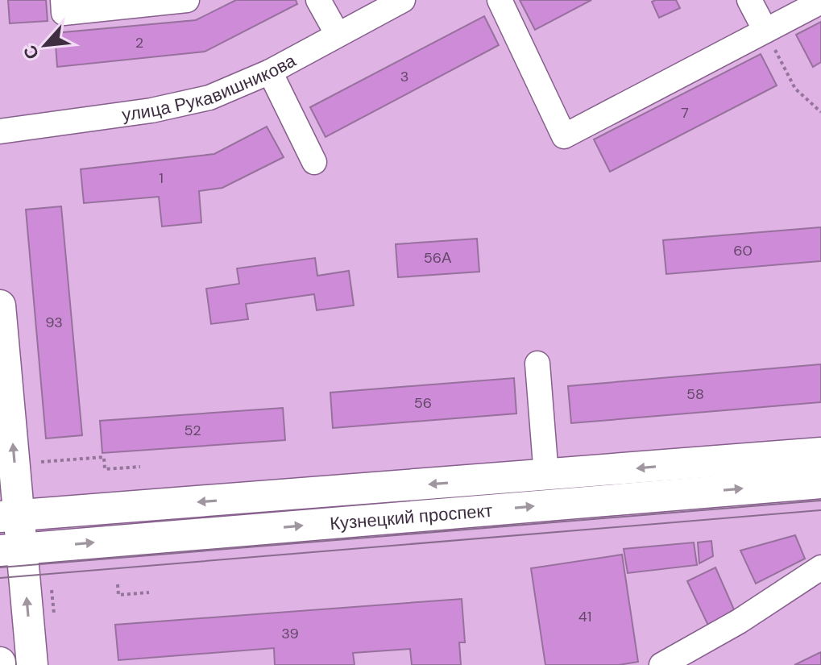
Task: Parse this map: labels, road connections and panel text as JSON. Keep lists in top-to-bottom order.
{
  "streets": {
    "main road": ["Кузнецкий проспект"],
    "street": ["улица Рукавишникова"]
  },
  "house_numbers": [
    "2",
    "3",
    "7",
    "1",
    "60",
    "56А",
    "93",
    "58",
    "56",
    "52",
    "41",
    "39"
  ],
  "north": "bottom left"
}
